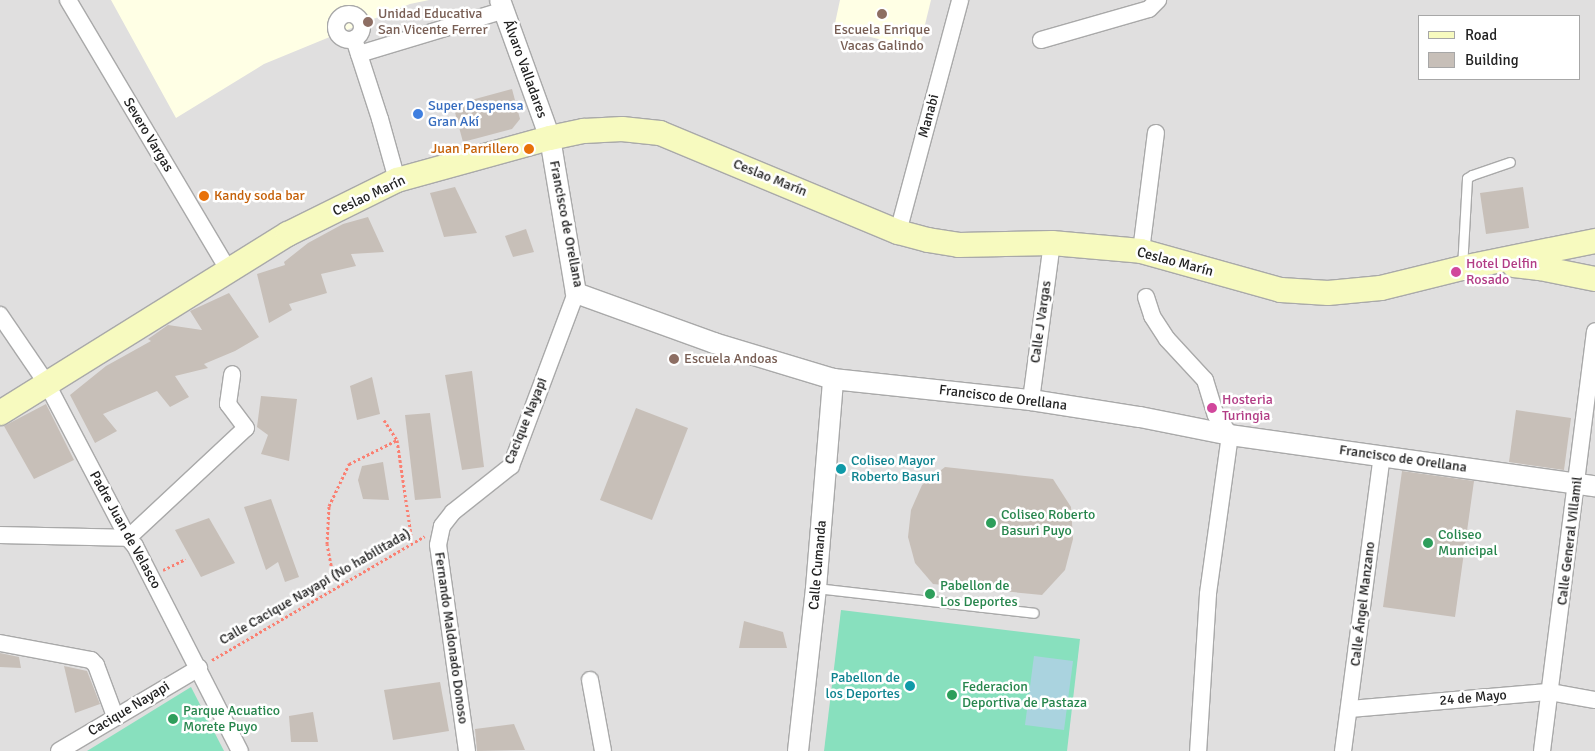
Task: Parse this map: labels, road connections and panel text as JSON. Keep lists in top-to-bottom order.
{
  "streets": {
    "main road": ["Ceslao Marín"],
    "street": [
      "Álvaro Valladares",
      "Manabi",
      "Severo Vargas",
      "Francisco de Orellana",
      "Calle J Vargas",
      "Cacique Nayapi",
      "Padre Juan de Velasco",
      "Calle General Villamil",
      "Calle Cumanda",
      "Calle Ángel Manzano",
      "Fernando Maldonado Donoso",
      "24 de Mayo"
    ],
    "path": ["Calle Cacique Nayapi (No habilitada)"]
  },
  "crossings": [
    ["Álvaro Valladares", "Ceslao Marín"],
    ["Álvaro Valladares", "Francisco de Orellana"],
    ["Manabi", "Ceslao Marín"],
    ["Severo Vargas", "Ceslao Marín"],
    ["Ceslao Marín", "Francisco de Orellana"],
    ["Ceslao Marín", "Calle J Vargas"],
    ["Ceslao Marín", "Padre Juan de Velasco"],
    ["Francisco de Orellana", "Calle J Vargas"],
    ["Francisco de Orellana", "Cacique Nayapi"],
    ["Francisco de Orellana", "Calle General Villamil"],
    ["Francisco de Orellana", "Calle Cumanda"],
    ["Francisco de Orellana", "Calle Ángel Manzano"],
    ["Cacique Nayapi", "Padre Juan de Velasco"],
    ["Cacique Nayapi", "Calle Cacique Nayapi (No habilitada)"],
    ["Cacique Nayapi", "Fernando Maldonado Donoso"],
    ["Padre Juan de Velasco", "Calle Cacique Nayapi (No habilitada)"],
    ["Calle General Villamil", "24 de Mayo"],
    ["Calle Cacique Nayapi (No habilitada)", "Fernando Maldonado Donoso"],
    ["Calle Ángel Manzano", "24 de Mayo"]
  ],
  "places": [
    "Escuela Enrique Vacas Galindo",
    "Unidad Educativa San Vicente Ferrer",
    "Super Despensa Gran Akí",
    "Juan Parrillero",
    "Kandy soda bar",
    "Hotel Delfin Rosado",
    "Escuela Andoas",
    "Hosteria Turingia",
    "Coliseo Mayor Roberto Basuri",
    "Coliseo Roberto Basuri Puyo",
    "Coliseo Municipal",
    "Pabellon de Los Deportes",
    "Pabellon de los Deportes",
    "Federacion Deportiva de Pastaza",
    "Parque Acuatico Morete Puyo"
  ],
  "legend": ["Road", "Building"]
}
